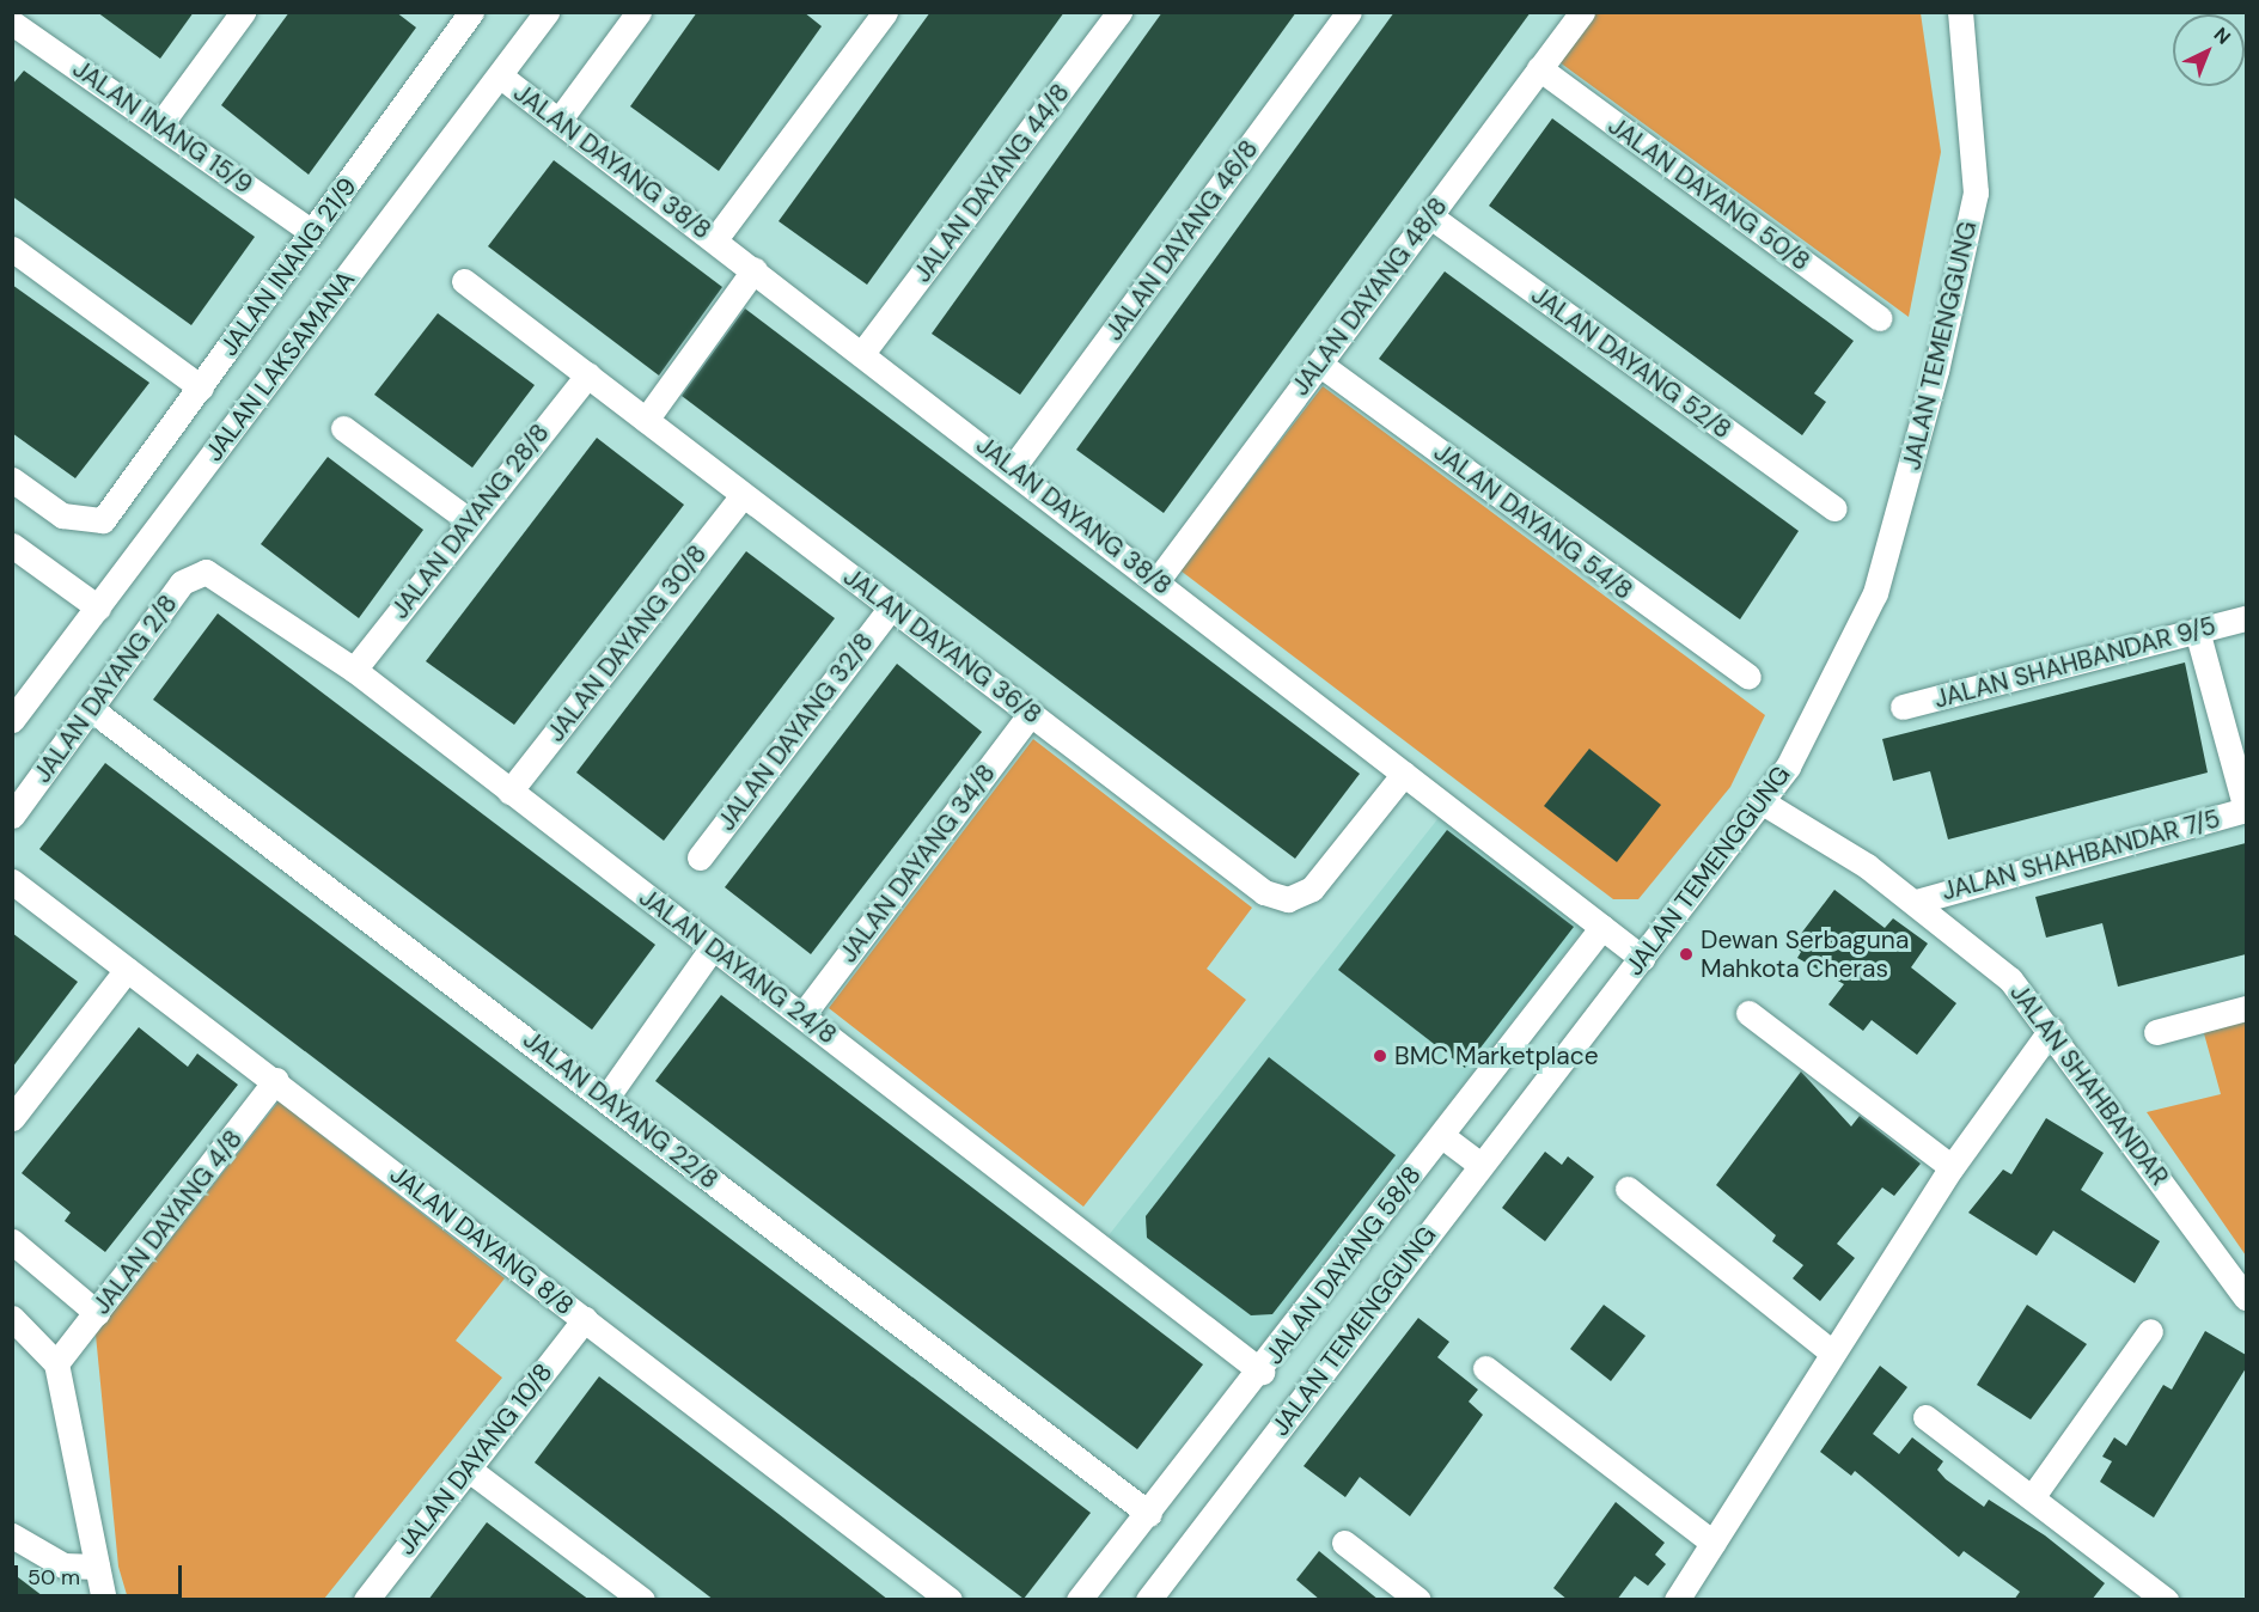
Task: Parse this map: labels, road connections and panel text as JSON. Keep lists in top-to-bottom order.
{
  "streets": {
    "street": [
      "JALAN INANG 15/9",
      "JALAN DAYANG 38/8",
      "JALAN DAYANG 44/8",
      "JALAN DAYANG 50/8",
      "JALAN DAYANG 46/8",
      "JALAN INANG 21/9",
      "JALAN DAYANG 48/8",
      "JALAN TEMENGGUNG",
      "JALAN DAYANG 52/8",
      "JALAN LAKSAMANA",
      "JALAN DAYANG 28/8",
      "JALAN DAYANG 54/8",
      "JALAN DAYANG 30/8",
      "JALAN DAYANG 36/8",
      "JALAN SHAHBANDAR 9/5",
      "JALAN DAYANG 2/8",
      "JALAN DAYANG 32/8",
      "JALAN SHAHBANDAR 7/5",
      "JALAN DAYANG 34/8",
      "JALAN DAYANG 24/8",
      "JALAN SHAHBANDAR",
      "JALAN DAYANG 22/8",
      "JALAN DAYANG 4/8",
      "JALAN DAYANG 8/8",
      "JALAN DAYANG 58/8",
      "JALAN DAYANG 10/8"
    ]
  },
  "crossings": [
    ["JALAN INANG 15/9", "JALAN INANG 21/9"],
    ["JALAN DAYANG 38/8", "JALAN DAYANG 44/8"],
    ["JALAN DAYANG 38/8", "JALAN DAYANG 46/8"],
    ["JALAN DAYANG 38/8", "JALAN DAYANG 48/8"],
    ["JALAN DAYANG 38/8", "JALAN TEMENGGUNG"],
    ["JALAN DAYANG 38/8", "JALAN LAKSAMANA"],
    ["JALAN DAYANG 38/8", "JALAN DAYANG 36/8"],
    ["JALAN DAYANG 38/8", "JALAN DAYANG 58/8"],
    ["JALAN DAYANG 50/8", "JALAN DAYANG 48/8"],
    ["JALAN DAYANG 48/8", "JALAN DAYANG 52/8"],
    ["JALAN DAYANG 48/8", "JALAN DAYANG 54/8"],
    ["JALAN TEMENGGUNG", "JALAN SHAHBANDAR"],
    ["JALAN DAYANG 28/8", "JALAN DAYANG 36/8"],
    ["JALAN DAYANG 28/8", "JALAN DAYANG 24/8"],
    ["JALAN DAYANG 30/8", "JALAN DAYANG 36/8"],
    ["JALAN DAYANG 30/8", "JALAN DAYANG 24/8"],
    ["JALAN DAYANG 36/8", "JALAN DAYANG 32/8"],
    ["JALAN DAYANG 36/8", "JALAN DAYANG 34/8"],
    ["JALAN DAYANG 2/8", "JALAN DAYANG 24/8"],
    ["JALAN DAYANG 2/8", "JALAN DAYANG 22/8"],
    ["JALAN SHAHBANDAR 7/5", "JALAN SHAHBANDAR"],
    ["JALAN DAYANG 34/8", "JALAN DAYANG 24/8"],
    ["JALAN DAYANG 24/8", "JALAN DAYANG 58/8"],
    ["JALAN DAYANG 22/8", "JALAN DAYANG 58/8"],
    ["JALAN DAYANG 4/8", "JALAN DAYANG 8/8"],
    ["JALAN DAYANG 8/8", "JALAN DAYANG 10/8"]
  ],
  "places": ["Dewan Serbaguna Mahkota Cheras", "BMC Marketplace"],
  "scale_bar": "50 m",
  "north": "top right"
}
